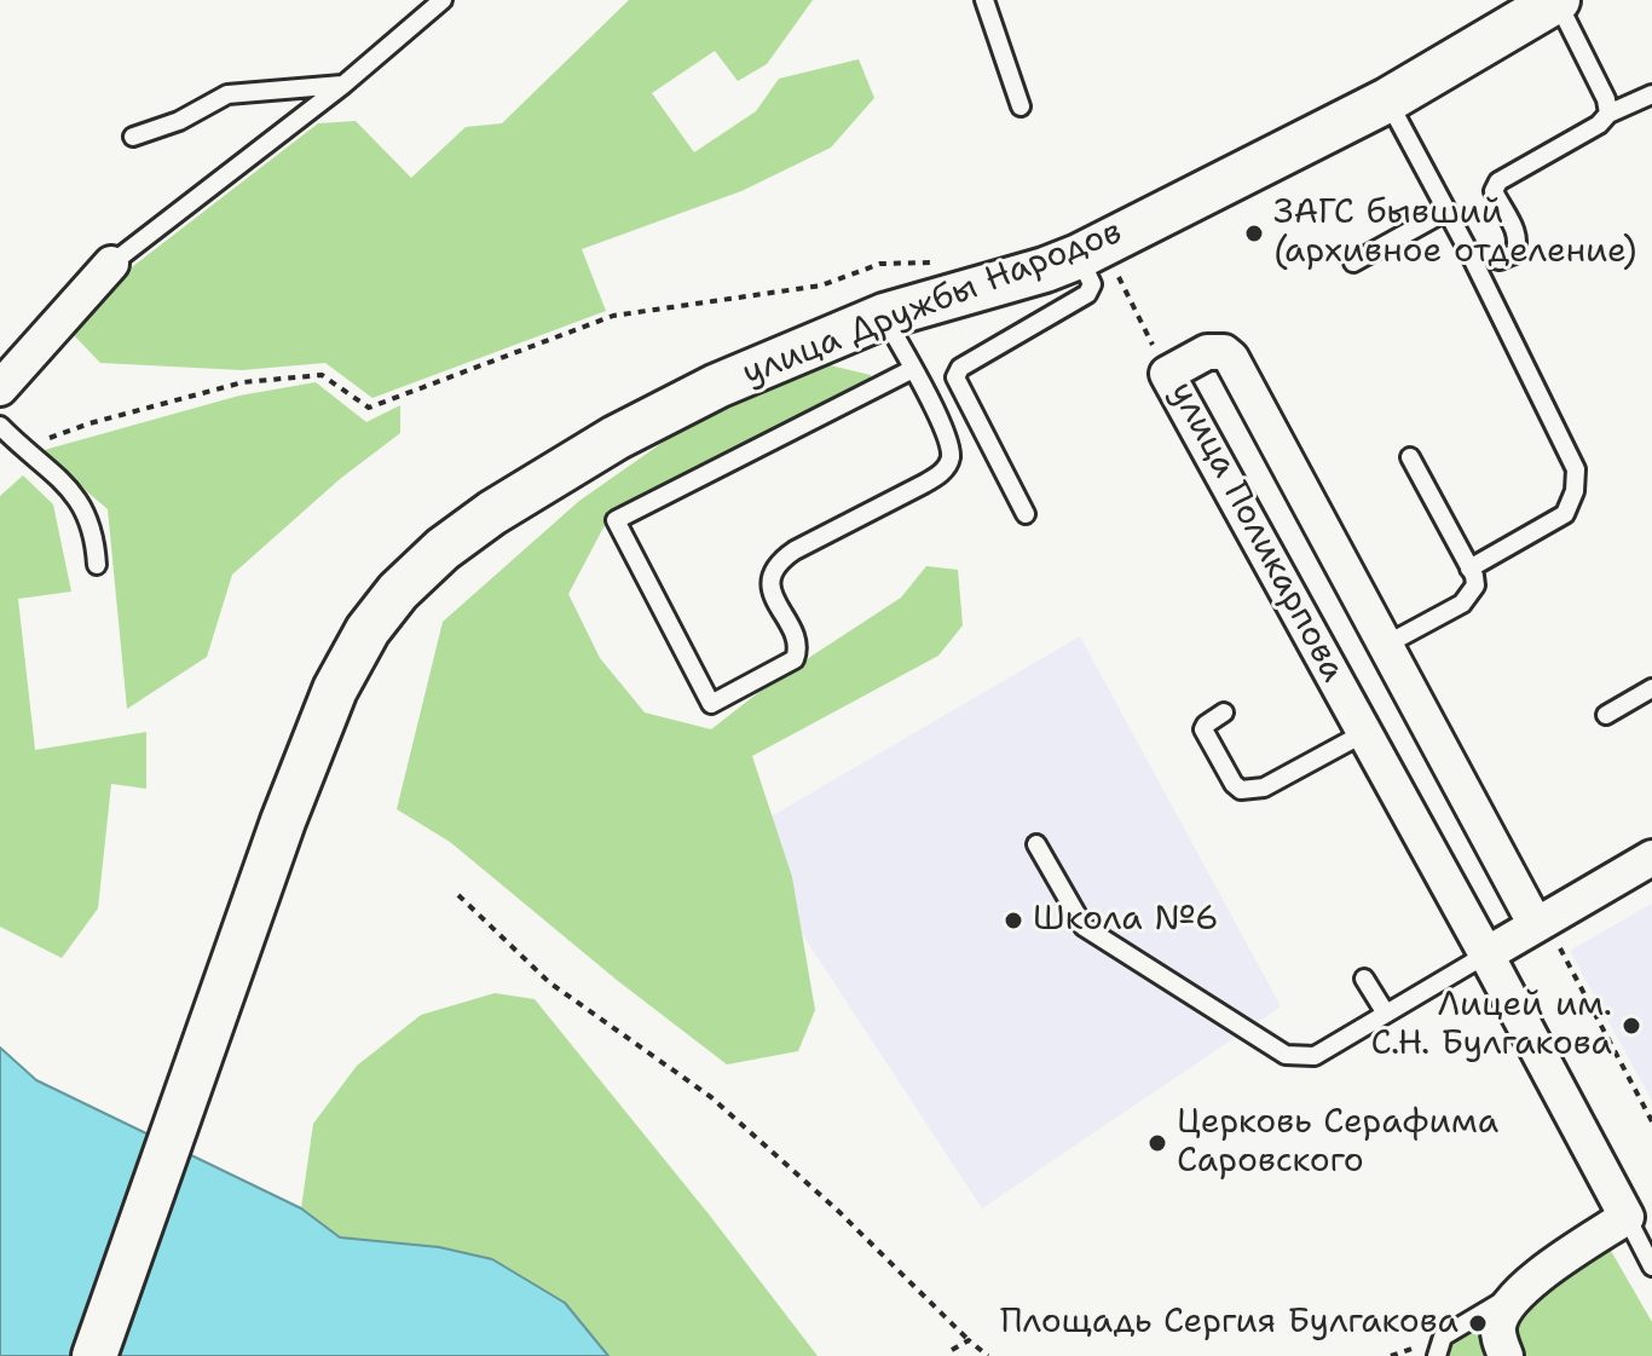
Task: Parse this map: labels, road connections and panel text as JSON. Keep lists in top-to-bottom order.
{
  "streets": {
    "street": ["улица Дружбы Народов", "улица Поликарпова"]
  },
  "places": [
    "ЗАГС бывший (архивное отделение)",
    "Школа №6",
    "Лицей им. С.Н. Булгакова",
    "Церковь Серафима Саровского",
    "Площадь Сергия Булгакова"
  ]
}
